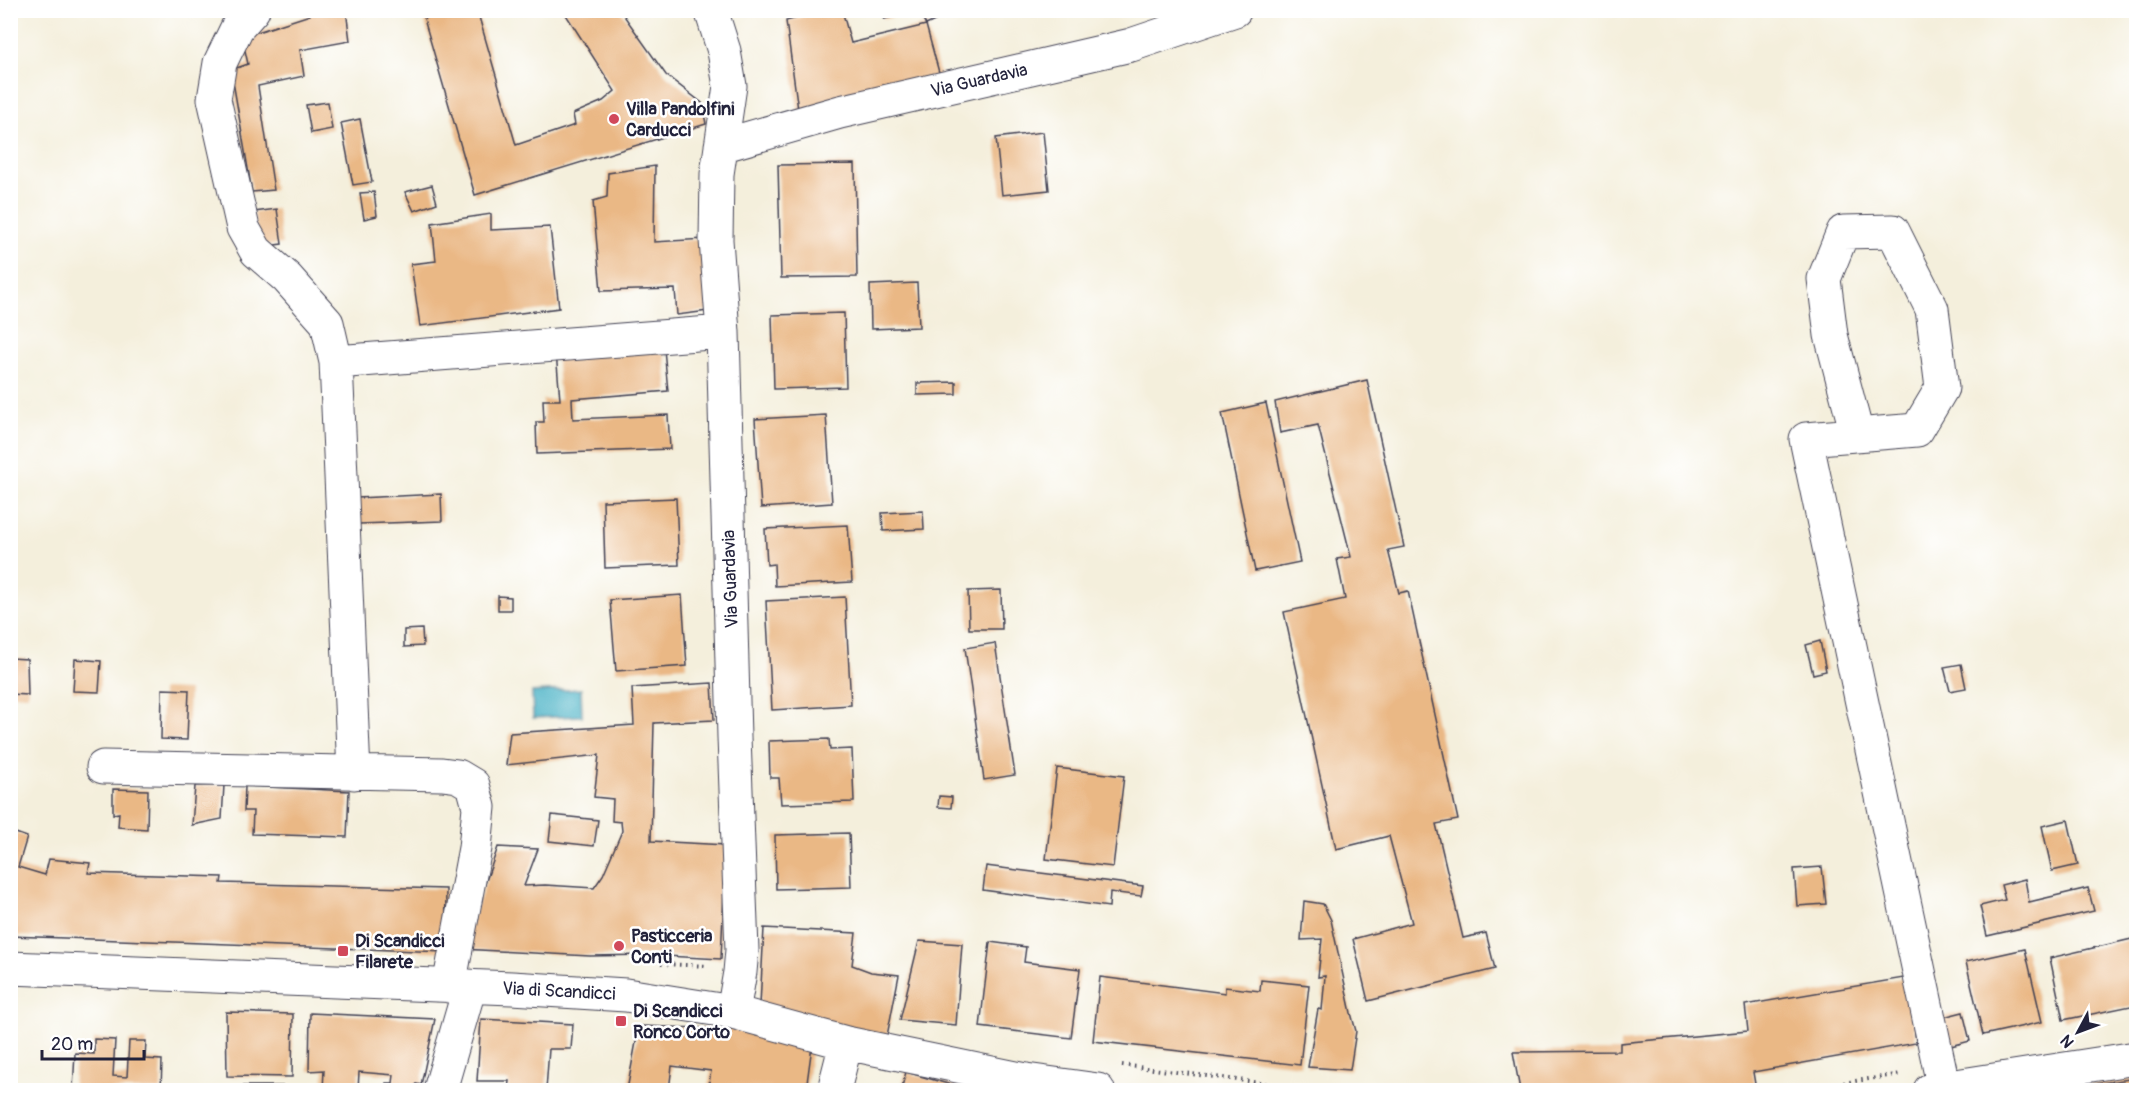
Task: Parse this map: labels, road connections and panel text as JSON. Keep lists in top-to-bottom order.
{
  "streets": {
    "street": ["Via Guardavia", "Via di Scandicci"]
  },
  "crossings": [
    ["Via Guardavia", "Via di Scandicci"]
  ],
  "places": {
    "other": ["Villa Pandolfini Carducci", "Pasticceria Conti"],
    "transit": ["Di Scandicci Filarete", "Di Scandicci Ronco Corto"]
  },
  "scale_bar": "20 m",
  "north": "bottom left"
}
